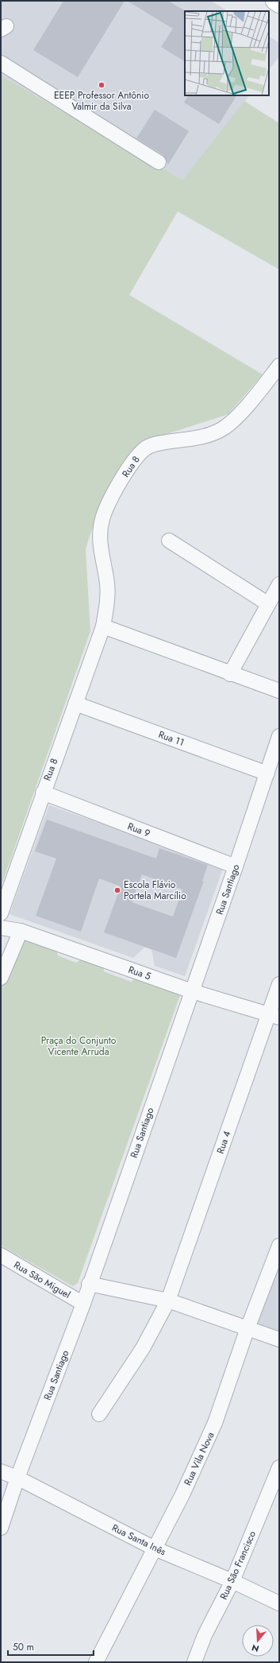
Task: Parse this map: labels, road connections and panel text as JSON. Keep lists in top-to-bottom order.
{
  "streets": {
    "street": [
      "Rua 8",
      "Rua 11",
      "Rua 9",
      "Rua Santiago",
      "Rua 5",
      "Rua 4",
      "Rua São Miguel",
      "Rua Vila Nova",
      "Rua Santa Inês",
      "Rua São Francisco"
    ]
  },
  "crossings": [
    ["Rua 8", "Rua 11"],
    ["Rua 8", "Rua 9"],
    ["Rua 11", "Rua Santiago"],
    ["Rua 9", "Rua Santiago"],
    ["Rua Santiago", "Rua 5"],
    ["Rua Santiago", "Rua São Miguel"],
    ["Rua Santiago", "Rua Santa Inês"],
    ["Rua 5", "Rua 4"],
    ["Rua Vila Nova", "Rua Santa Inês"],
    ["Rua Santa Inês", "Rua São Francisco"]
  ],
  "parks": ["Praça do Conjunto Vicente Arruda"],
  "places": ["EEEP Professor Antônio Valmir da Silva", "Escola Flávio Portela Marcílio"],
  "scale_bar": "50 m",
  "north": "bottom"
}
